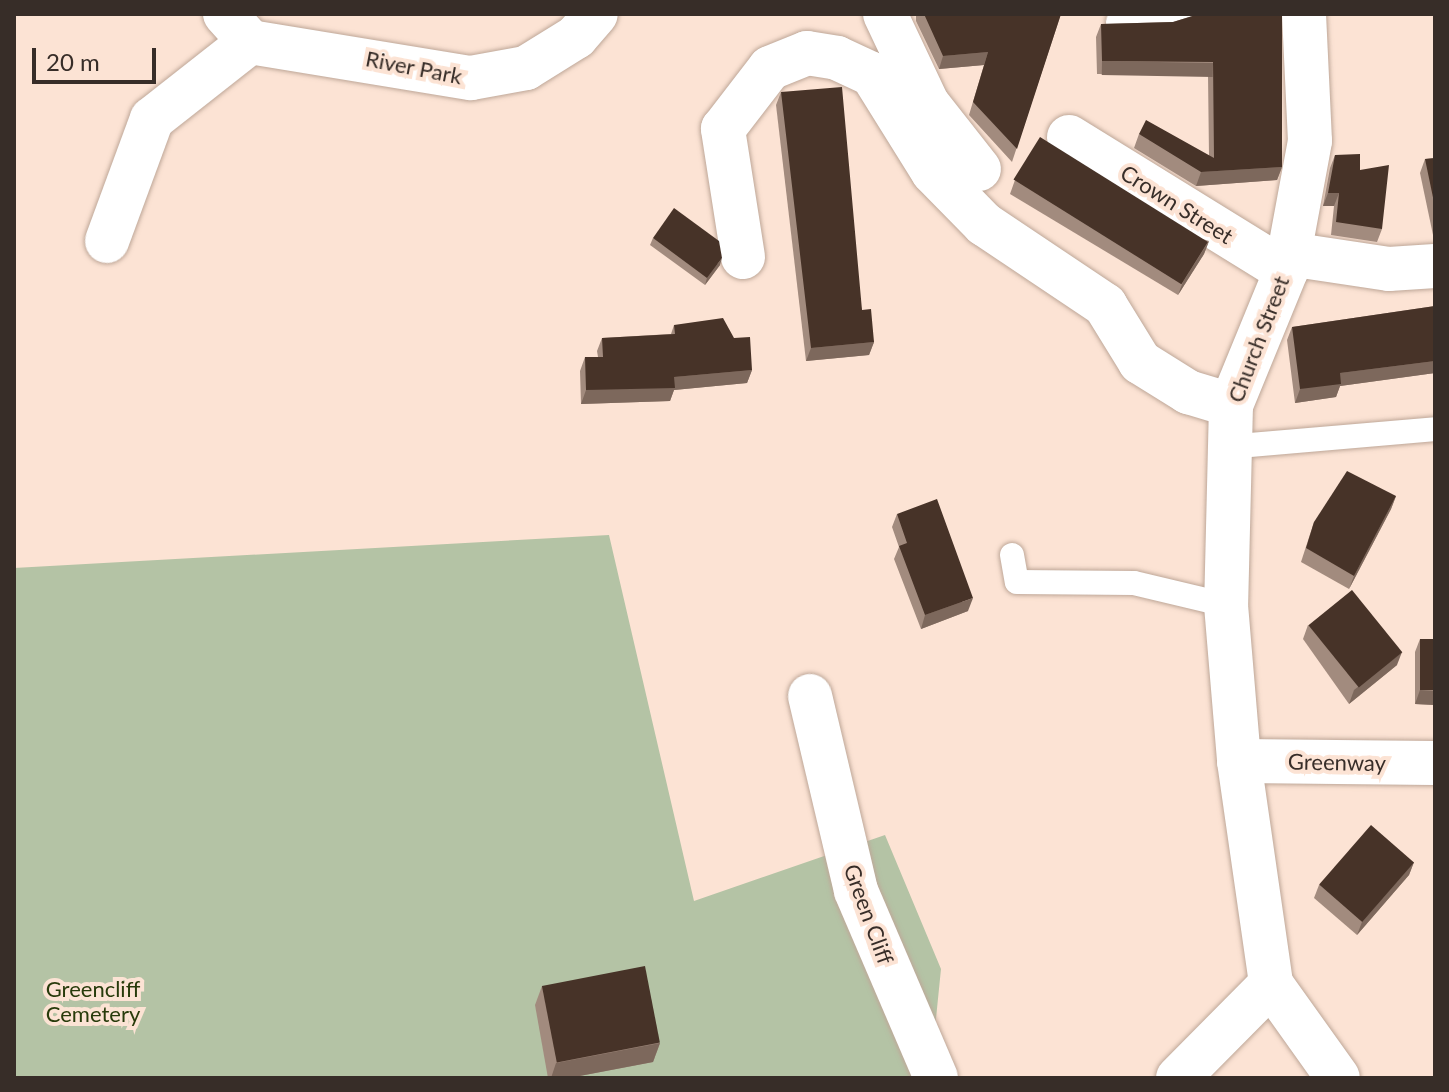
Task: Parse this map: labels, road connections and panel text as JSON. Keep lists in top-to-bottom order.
{
  "streets": {
    "street": [
      "River Park",
      "Crown Street",
      "Church Street",
      "Greenway",
      "Green Cliff"
    ]
  },
  "crossings": [
    ["Crown Street", "Church Street"],
    ["Church Street", "Greenway"]
  ],
  "parks": ["Greencliff Cemetery"],
  "scale_bar": "20 m"
}
